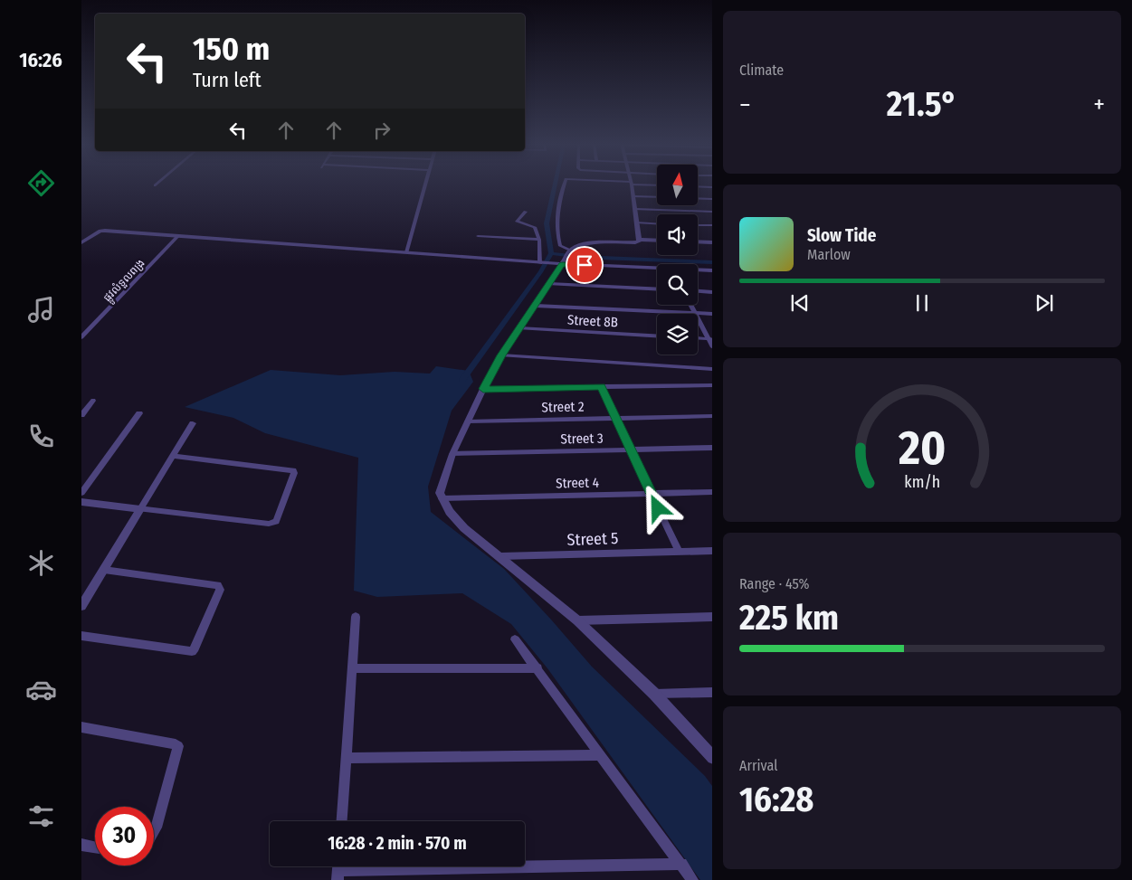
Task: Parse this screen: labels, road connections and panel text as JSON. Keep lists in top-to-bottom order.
{
  "streets": {
    "street": [
      "ផ្លូវលំទួលពង្រ",
      "Street 8B",
      "Street 2",
      "Street 3",
      "Street 4",
      "Street 5"
    ]
  },
  "north": "top",
  "page": {
    "tabs": "16:26",
    "tile": [
      "Climate",
      ["Range · 45%", "225 km"],
      ["Arrival", "16:28"]
    ],
    "turn": ["150 m", "Turn left"],
    "heat": ["−", "21.5°", "+"],
    "song": ["Slow Tide", "Marlow"],
    "limit": "30",
    "trip": "16:28 · 2 min · 570 m",
    "gauge": ["20", "km/h"]
  }
}
